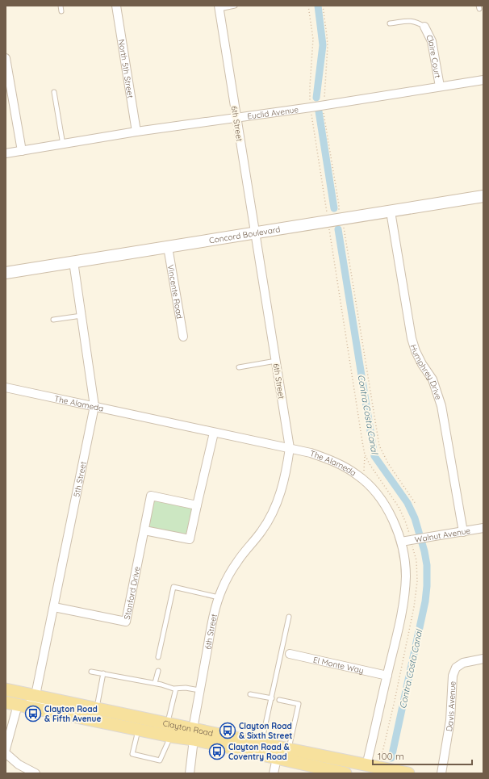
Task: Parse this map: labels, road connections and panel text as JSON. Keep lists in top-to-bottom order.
{
  "streets": {
    "main road": ["Clayton Road"],
    "street": [
      "Claire Court",
      "North 5th Street",
      "Euclid Avenue",
      "6th Street",
      "Concord Boulevard",
      "Vincente Road",
      "Humphrey Drive",
      "The Alameda",
      "5th Street",
      "Walnut Avenue",
      "Stanford Drive",
      "El Monte Way",
      "Davis Avenue"
    ]
  },
  "crossings": [
    ["Claire Court", "Euclid Avenue"],
    ["North 5th Street", "Euclid Avenue"],
    ["Euclid Avenue", "6th Street"],
    ["6th Street", "Concord Boulevard"],
    ["6th Street", "The Alameda"],
    ["6th Street", "Clayton Road"],
    ["Concord Boulevard", "Vincente Road"],
    ["Concord Boulevard", "Humphrey Drive"],
    ["Concord Boulevard", "5th Street"],
    ["Humphrey Drive", "Walnut Avenue"],
    ["The Alameda", "5th Street"],
    ["The Alameda", "Walnut Avenue"],
    ["The Alameda", "El Monte Way"],
    ["The Alameda", "Clayton Road"],
    ["5th Street", "Stanford Drive"],
    ["5th Street", "Clayton Road"]
  ],
  "water": ["Contra Costa Canal"],
  "places": {
    "bus stop": ["Clayton Road & Fifth Avenue", "Clayton Road & Sixth Street", "Clayton Road & Coventry Road"]
  },
  "scale_bar": "100 m"
}
